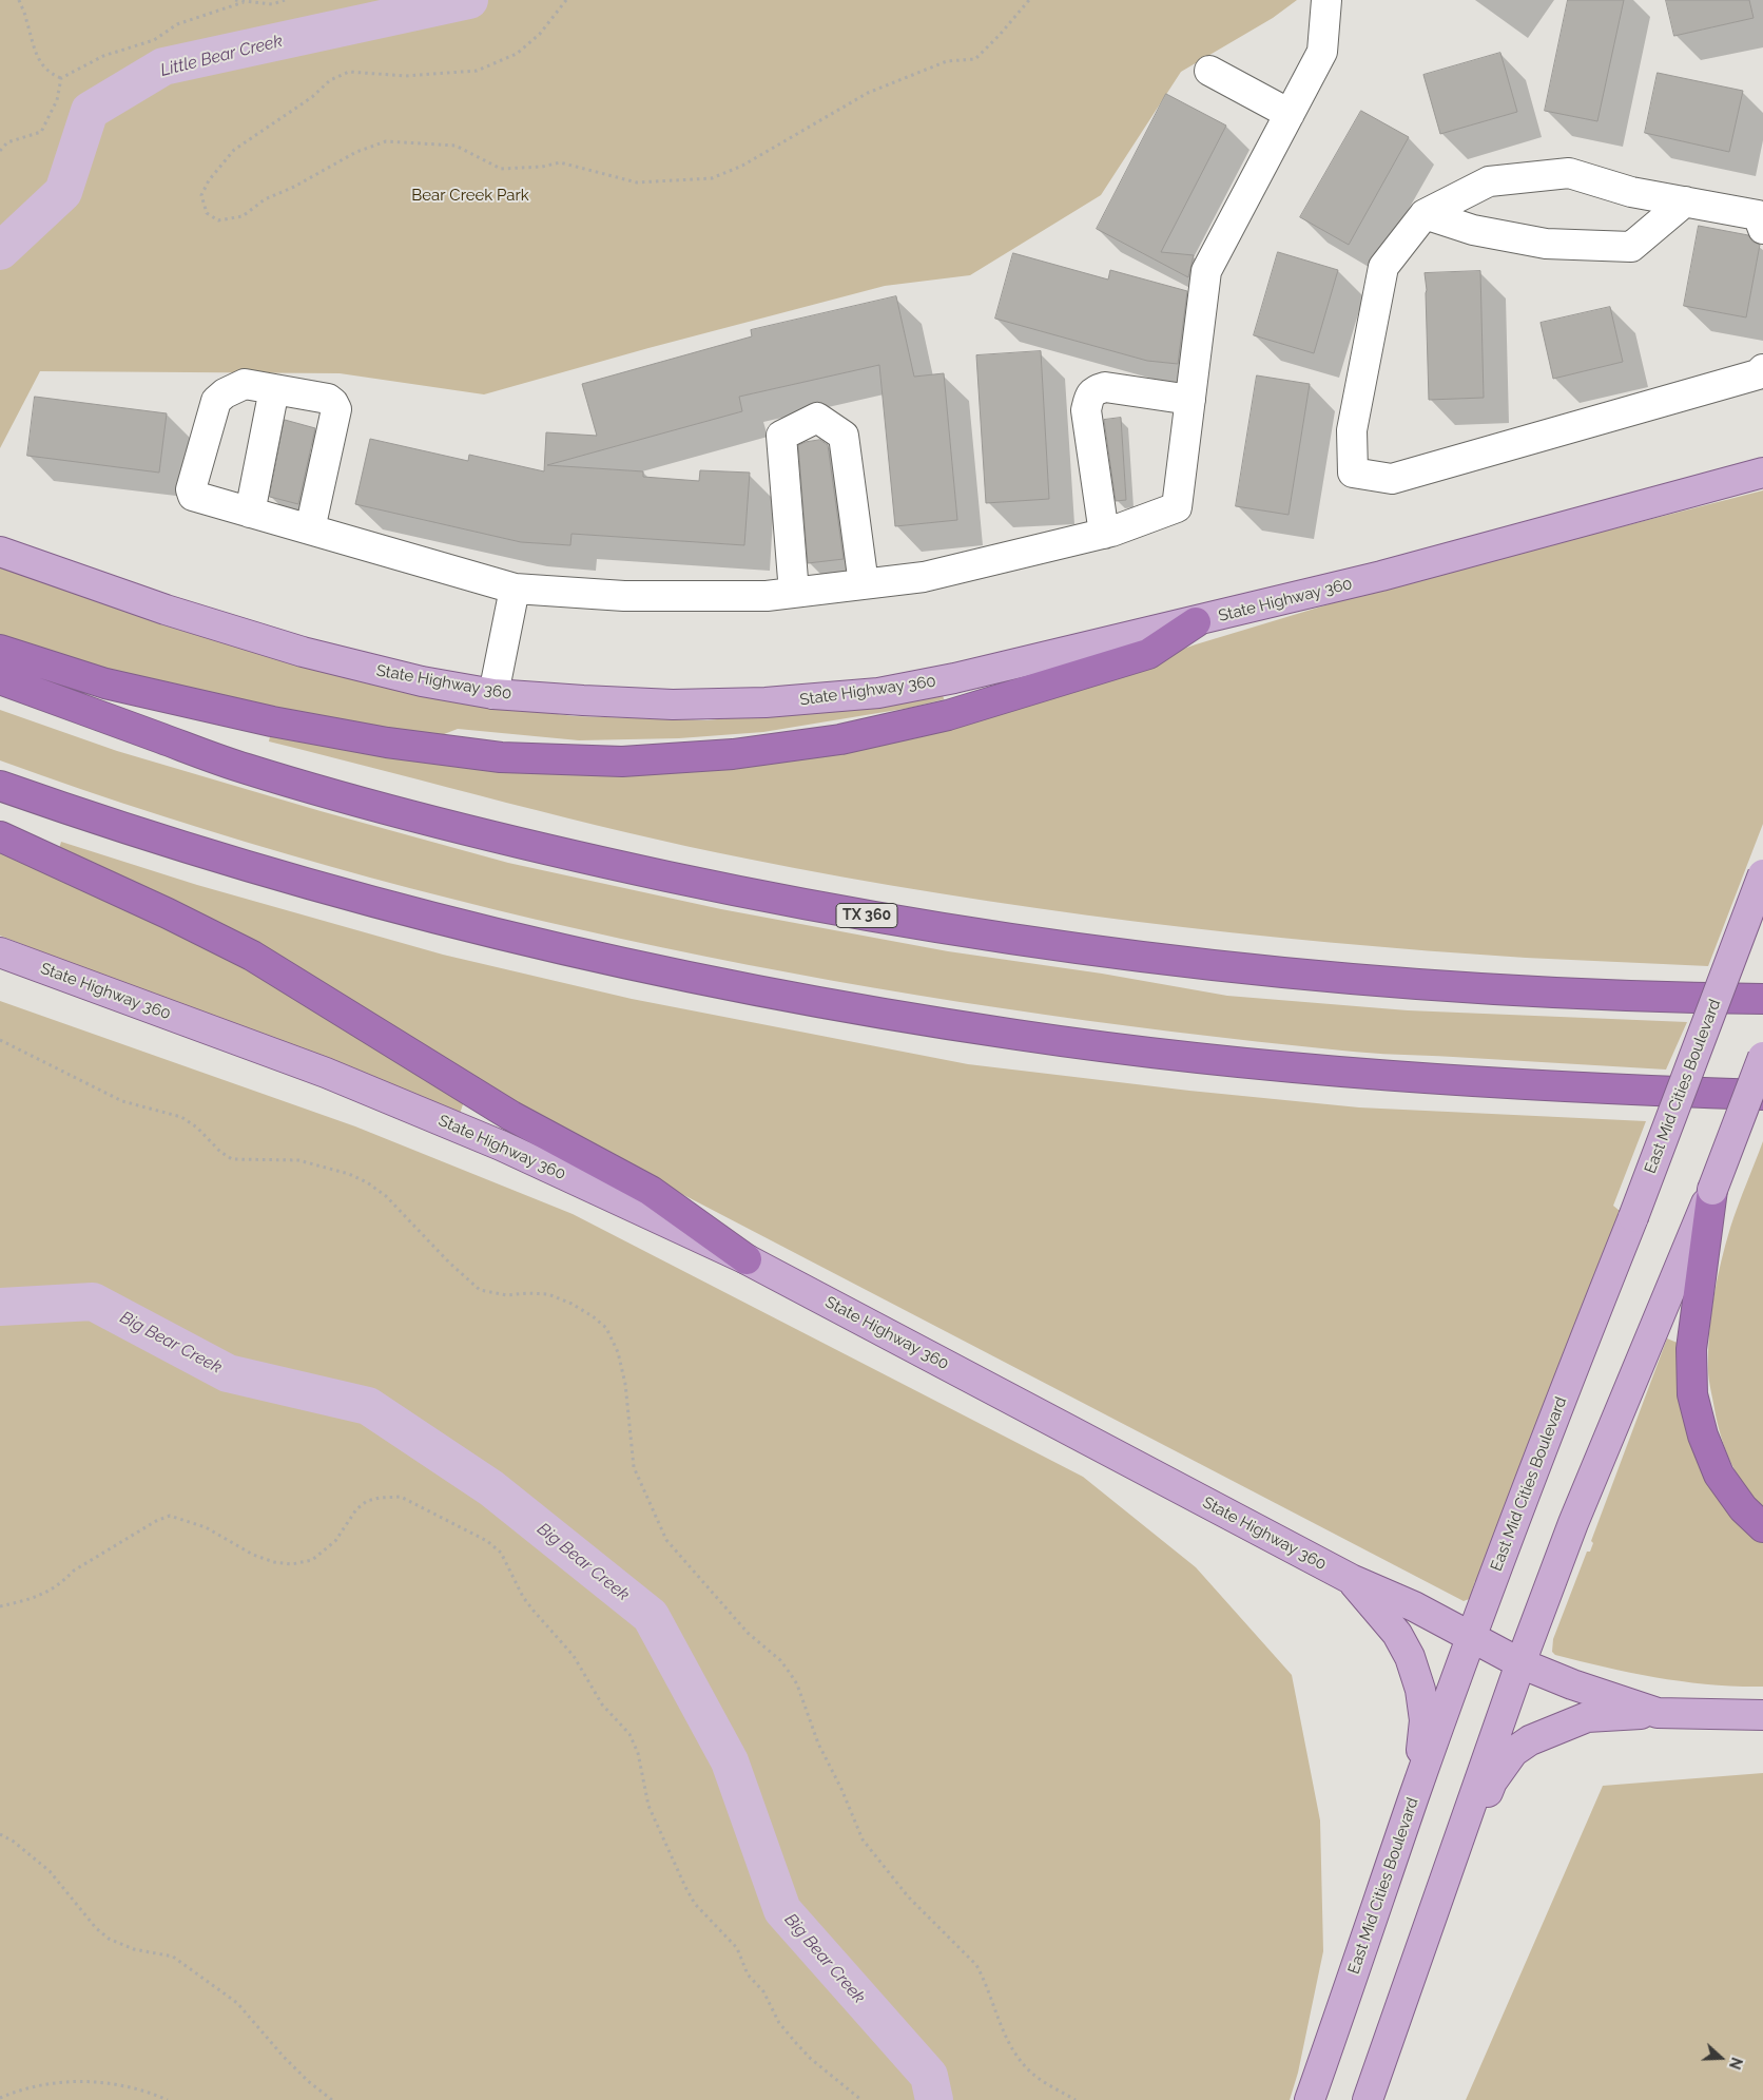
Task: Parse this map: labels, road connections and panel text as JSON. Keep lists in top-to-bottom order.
{
  "streets": {
    "highway": ["TX 360"],
    "main road": ["State Highway 360", "East Mid Cities Boulevard"]
  },
  "crossings": [
    ["State Highway 360", "East Mid Cities Boulevard"]
  ],
  "water": ["Little Bear Creek", "Big Bear Creek"],
  "parks": ["Bear Creek Park"],
  "north": "right"
}
